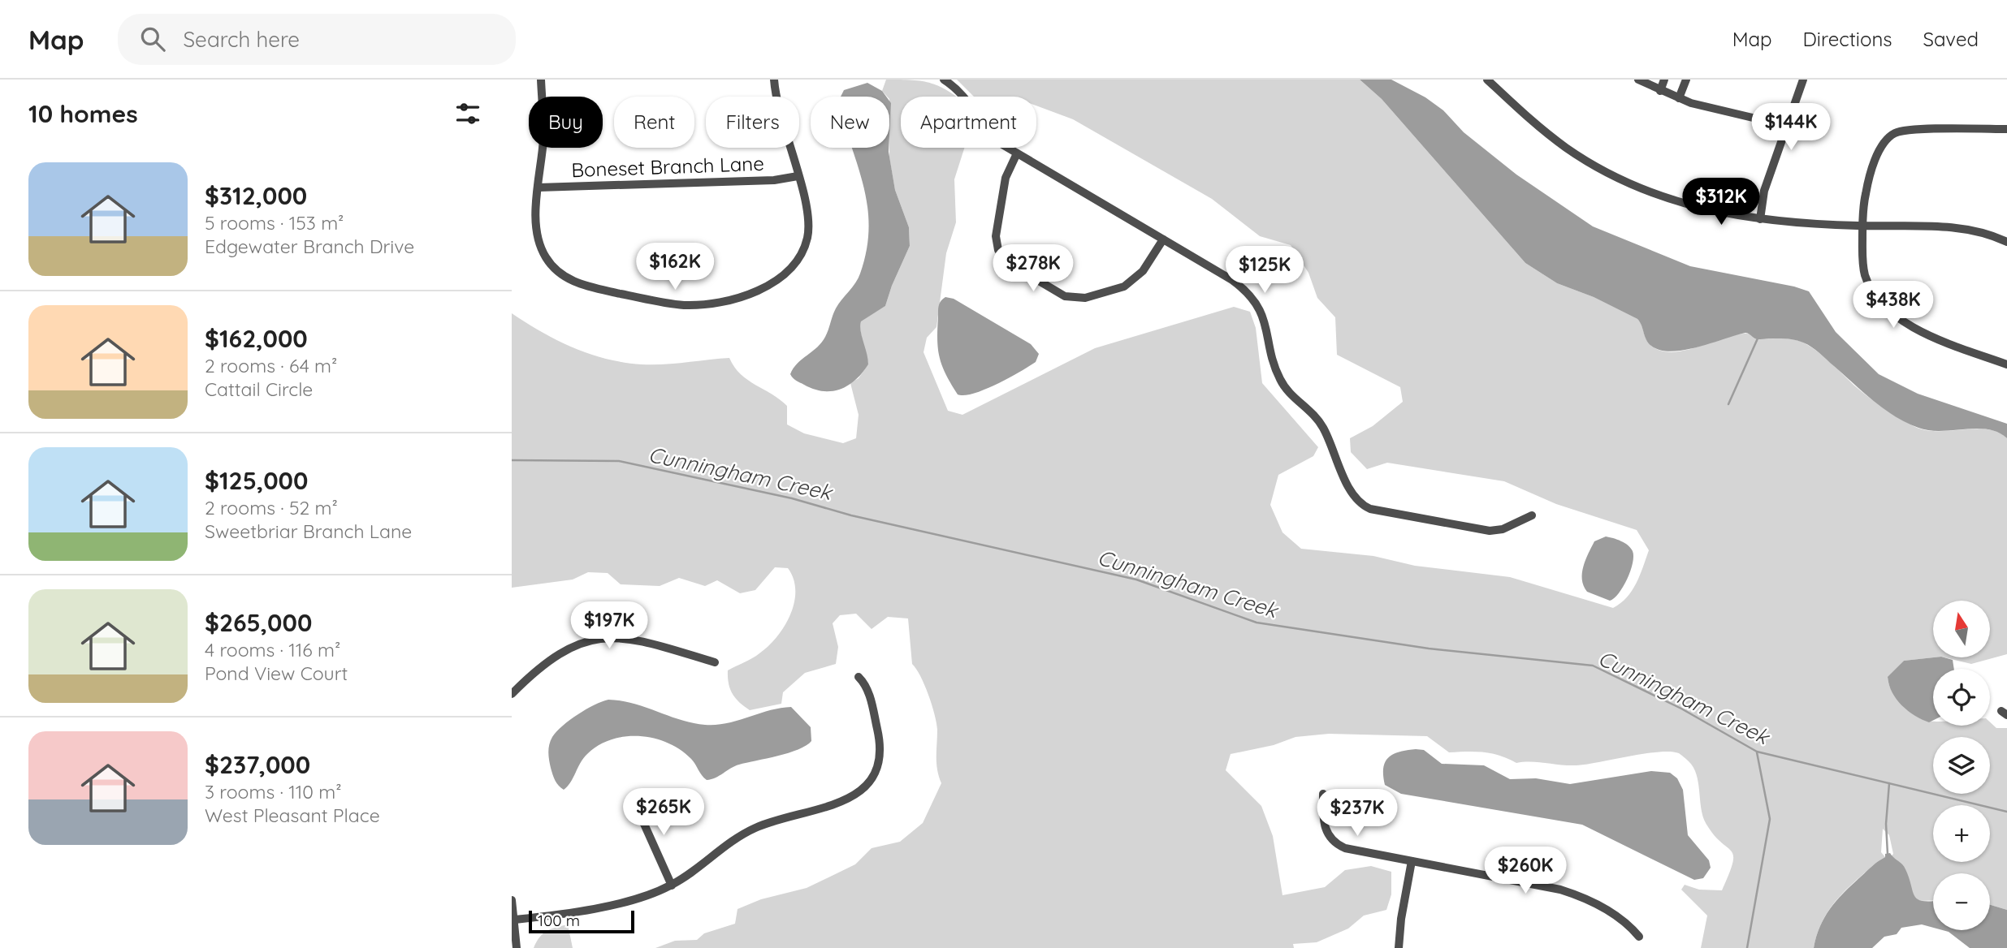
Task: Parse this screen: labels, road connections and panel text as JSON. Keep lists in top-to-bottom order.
{
  "streets": {
    "street": ["Boneset Branch Lane"]
  },
  "water": ["Cunningham Creek"],
  "scale_bar": "100 m",
  "north": "top",
  "page": {
    "header": "Map",
    "search": "Search here",
    "nav": ["Map", "Directions", "Saved"],
    "heading": "10 homes",
    "chip": [
      "Buy",
      "Rent",
      "Filters",
      "New",
      "Apartment"
    ],
    "price": [
      "$144K",
      "$312K",
      "$162K",
      "$278K",
      "$125K",
      "$438K",
      "$197K",
      "$265K",
      "$237K",
      "$260K"
    ],
    "list": [
      {
        "name": "$312,000",
        "note": "5 rooms · 153 m² · Edgewater Branch Drive"
      },
      {
        "name": "$162,000",
        "note": "2 rooms · 64 m² · Cattail Circle"
      },
      {
        "name": "$125,000",
        "note": "2 rooms · 52 m² · Sweetbriar Branch Lane"
      },
      {
        "name": "$265,000",
        "note": "4 rooms · 116 m² · Pond View Court"
      },
      {
        "name": "$237,000",
        "note": "3 rooms · 110 m² · West Pleasant Place"
      }
    ],
    "map_buttons": ["+", "−"],
    "scale": "100 m"
  }
}
